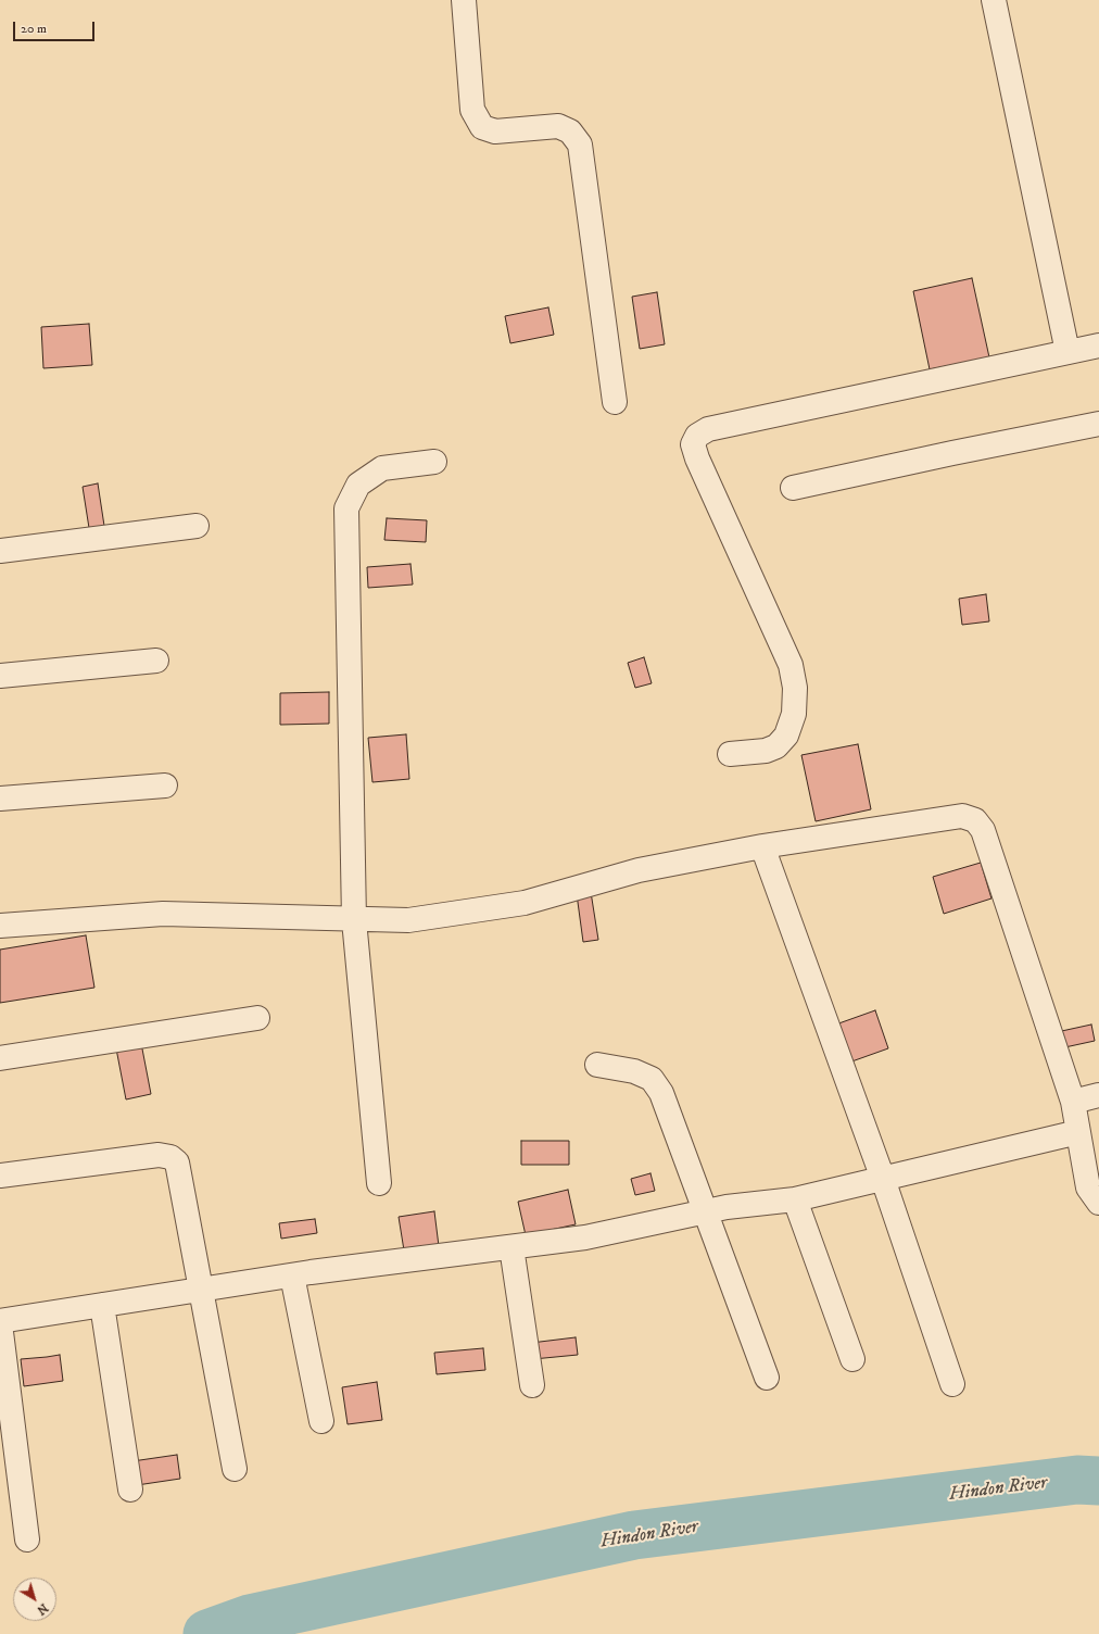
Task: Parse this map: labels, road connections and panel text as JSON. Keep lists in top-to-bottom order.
{
  "water": ["Hindon River"],
  "scale_bar": "20 m",
  "north": "bottom right"
}
